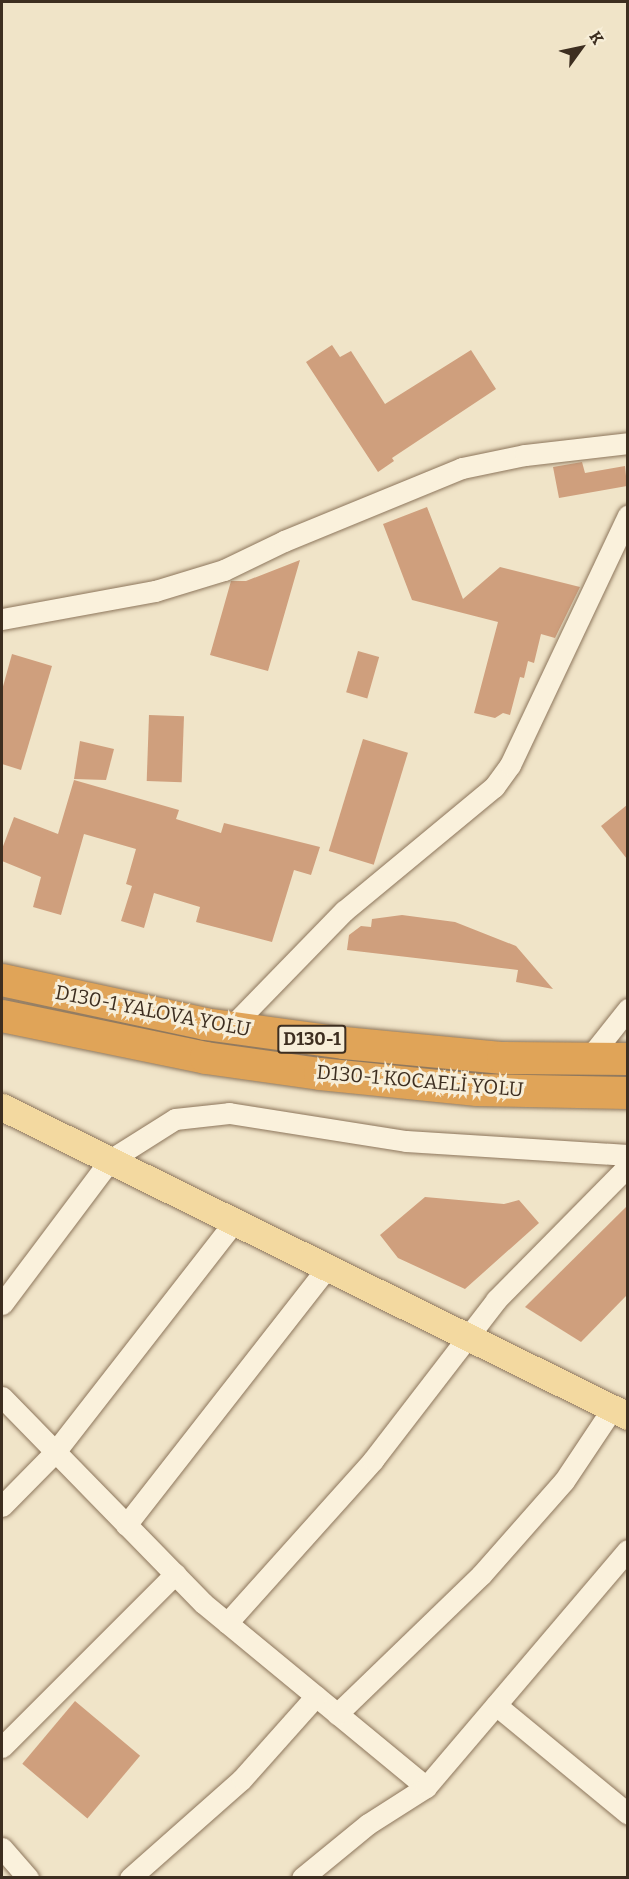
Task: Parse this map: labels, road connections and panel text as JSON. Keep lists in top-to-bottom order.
{
  "streets": {
    "highway": ["D130-1 YALOVA YOLU", "D130-1", "D130-1 KOCAELİ YOLU"]
  },
  "north": "top right"
}
